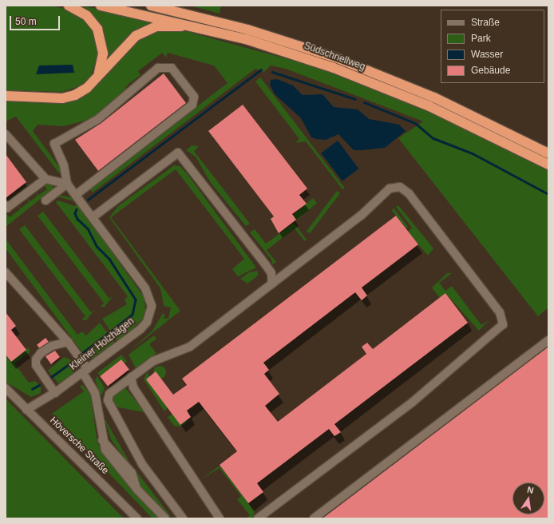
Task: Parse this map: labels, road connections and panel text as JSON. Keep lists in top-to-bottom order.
{
  "streets": {
    "highway": ["Südschnellweg"],
    "street": ["Kleiner Holzhägen", "Höversche Straße"]
  },
  "crossings": [
    ["Kleiner Holzhägen", "Höversche Straße"]
  ],
  "legend": [
    "Straße",
    "Park",
    "Wasser",
    "Gebäude"
  ],
  "scale_bar": "50 m",
  "north": "top"
}
